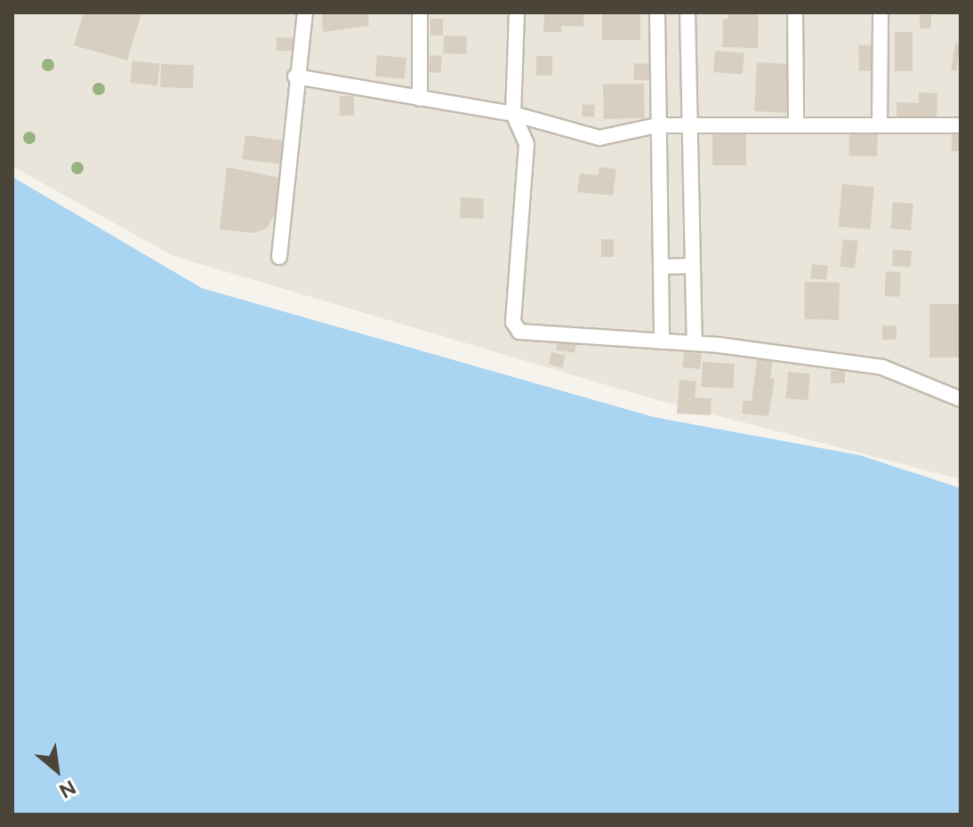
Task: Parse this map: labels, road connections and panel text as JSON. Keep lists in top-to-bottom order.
{
  "north": "bottom right"
}
